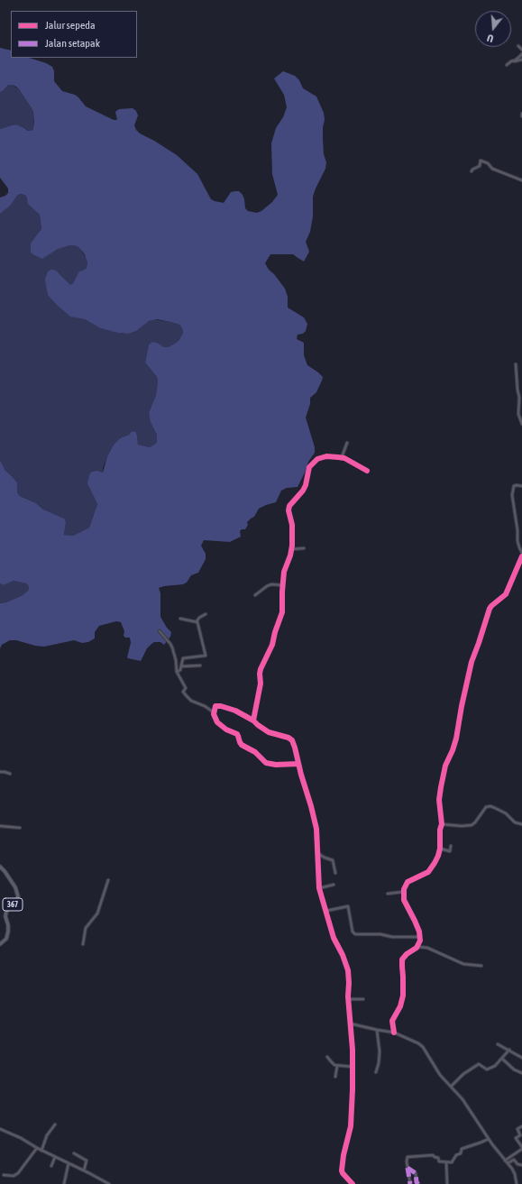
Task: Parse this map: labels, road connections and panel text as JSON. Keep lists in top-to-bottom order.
{
  "streets": {
    "main road": ["367"]
  },
  "legend": ["Jalur sepeda", "Jalan setapak"],
  "north": "bottom"
}
